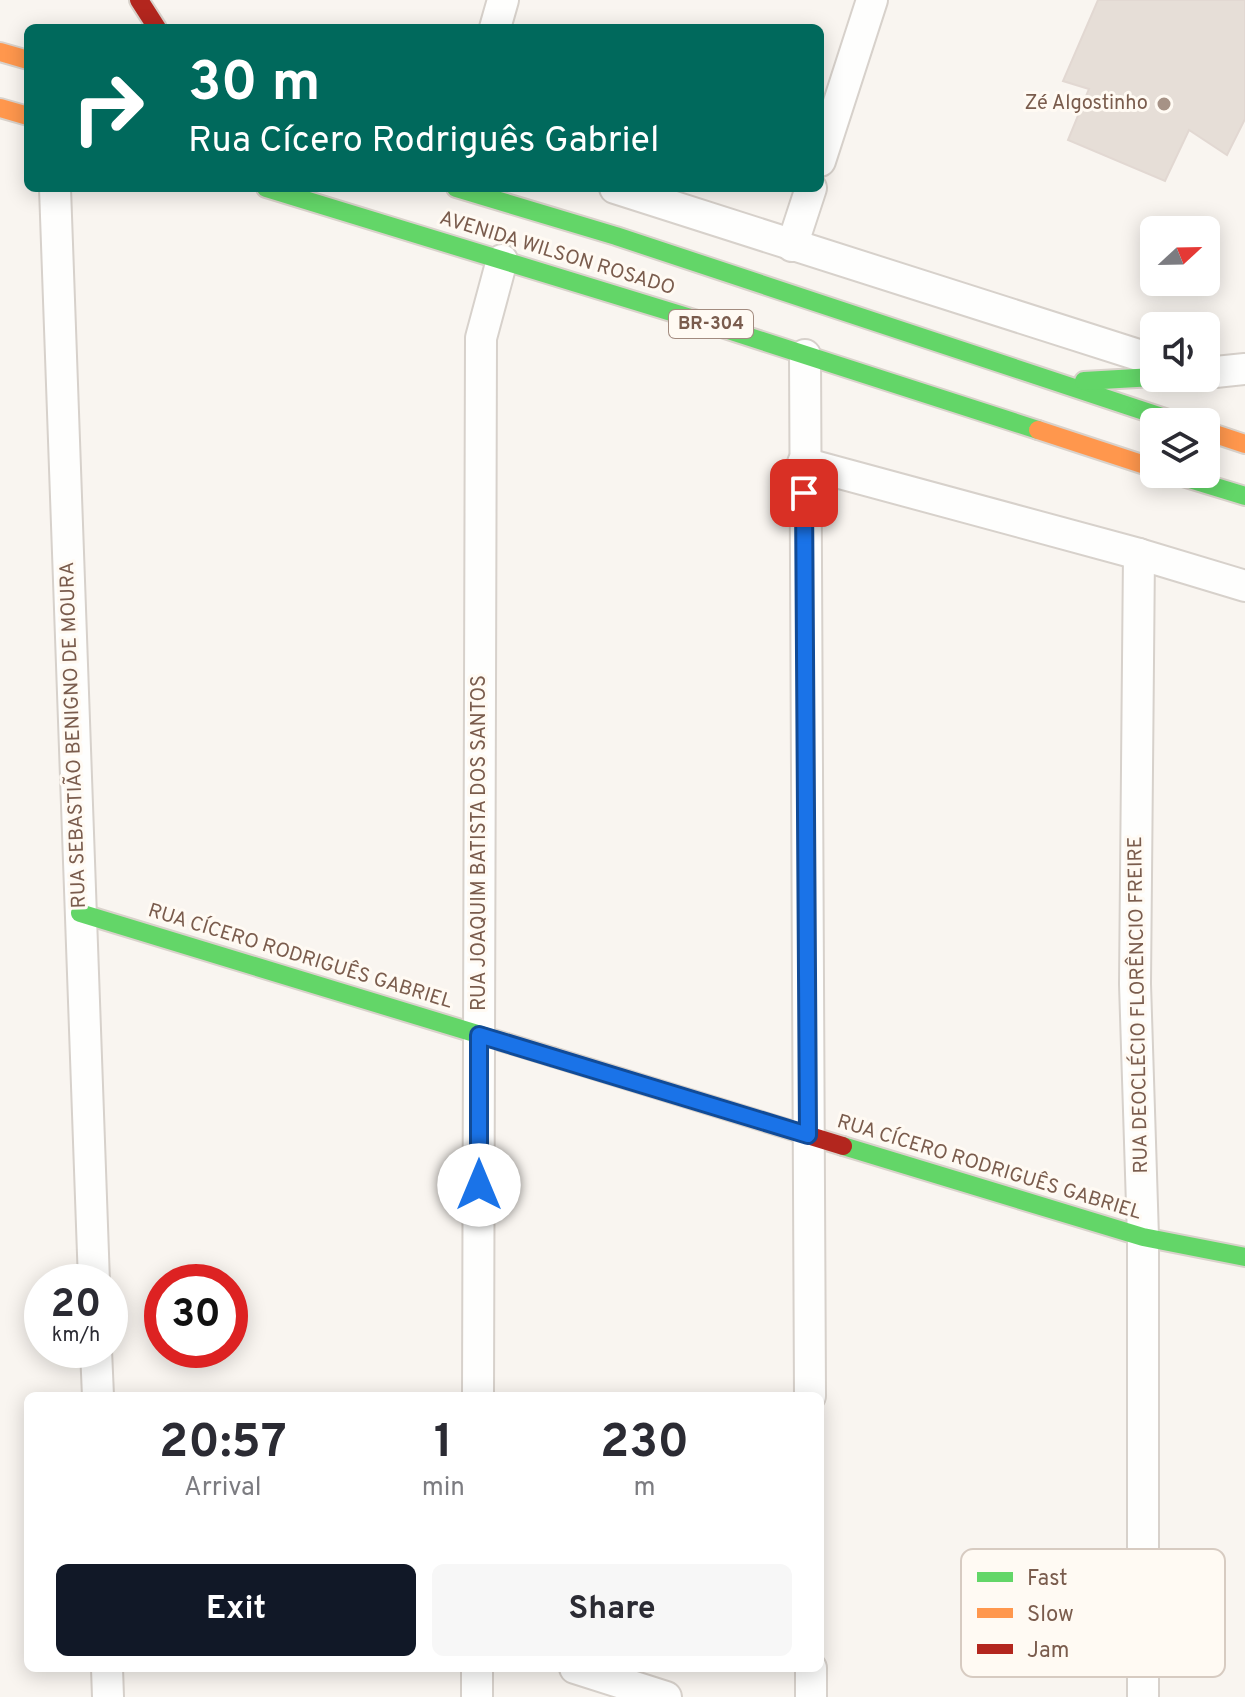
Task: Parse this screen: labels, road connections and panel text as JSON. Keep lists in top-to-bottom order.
{
  "streets": {
    "main road": ["AVENIDA WILSON ROSADO", "BR-304", "RUA CÍCERO RODRIGUÊS GABRIEL"],
    "street": ["RUA SEBASTIÃO BENIGNO DE MOURA", "RUA JOAQUIM BATISTA DOS SANTOS", "RUA DEOCLÉCIO FLORÊNCIO FREIRE"]
  },
  "crossings": [
    ["AVENIDA WILSON ROSADO", "RUA JOAQUIM BATISTA DOS SANTOS"],
    ["RUA SEBASTIÃO BENIGNO DE MOURA", "RUA CÍCERO RODRIGUÊS GABRIEL"],
    ["RUA JOAQUIM BATISTA DOS SANTOS", "RUA CÍCERO RODRIGUÊS GABRIEL"],
    ["RUA CÍCERO RODRIGUÊS GABRIEL", "RUA DEOCLÉCIO FLORÊNCIO FREIRE"]
  ],
  "places": ["Zé Algostinho"],
  "legend": ["Fast", "Slow", "Jam"],
  "north": "right",
  "page": {
    "turn": ["30 m", "Rua Cícero Rodriguês Gabriel"],
    "speed": "20 km/h",
    "limit": "30",
    "eta": [
      "20:57",
      "Arrival",
      "1",
      "min",
      "230",
      "m"
    ],
    "buttons": ["Exit", "Share"]
  }
}
